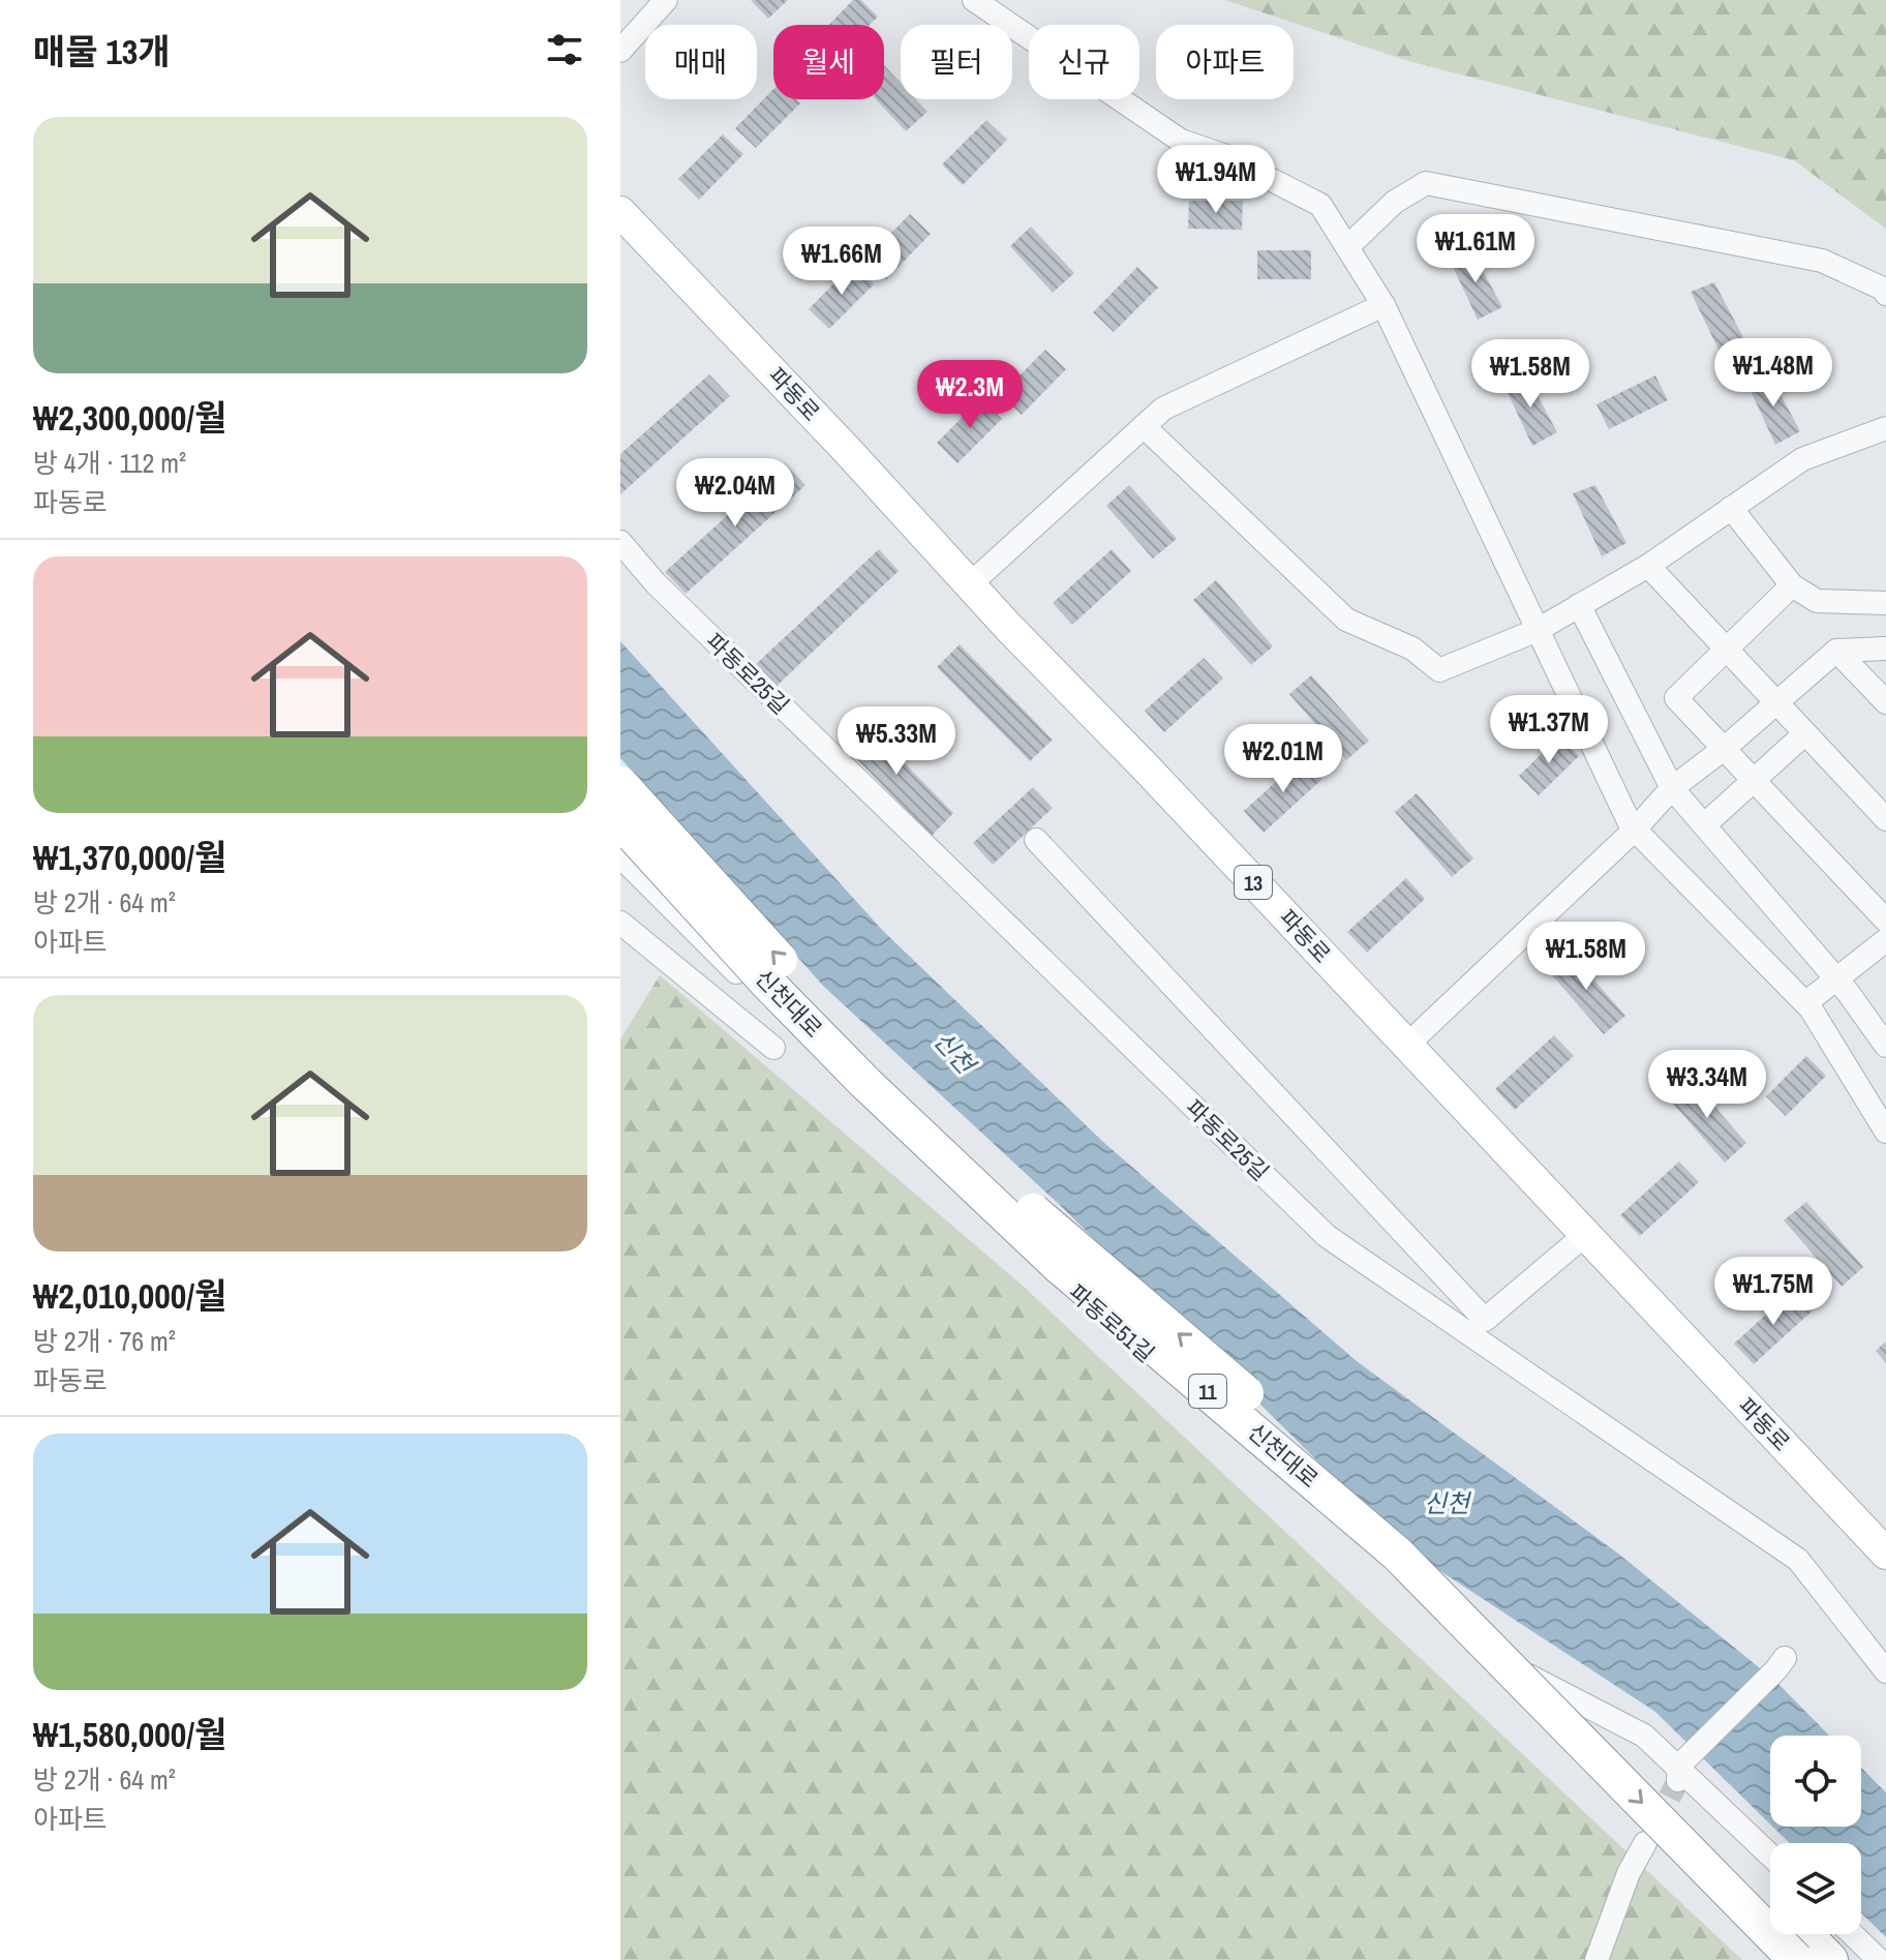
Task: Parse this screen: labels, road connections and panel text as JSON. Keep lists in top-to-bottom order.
{
  "streets": {
    "highway": ["신천대로", "11"],
    "main road": ["파동로", "13"],
    "street": ["파동로25길", "파동로51길"]
  },
  "water": ["신천"],
  "page": {
    "heading": "매물 13개",
    "chip": [
      "매매",
      "월세",
      "필터",
      "신규",
      "아파트"
    ],
    "list": [
      {
        "name": "₩2,300,000/월",
        "note": "방 4개 · 112 m² · 파동로"
      },
      {
        "name": "₩1,370,000/월",
        "note": "방 2개 · 64 m² · 아파트"
      },
      {
        "name": "₩2,010,000/월",
        "note": "방 2개 · 76 m² · 파동로"
      },
      {
        "name": "₩1,580,000/월",
        "note": "방 2개 · 64 m² · 아파트"
      }
    ],
    "price": [
      "₩1.94M",
      "₩1.61M",
      "₩1.66M",
      "₩1.48M",
      "₩1.58M",
      "₩2.3M",
      "₩2.04M",
      "₩1.37M",
      "₩5.33M",
      "₩2.01M",
      "₩1.58M",
      "₩3.34M",
      "₩1.75M"
    ]
  }
}
